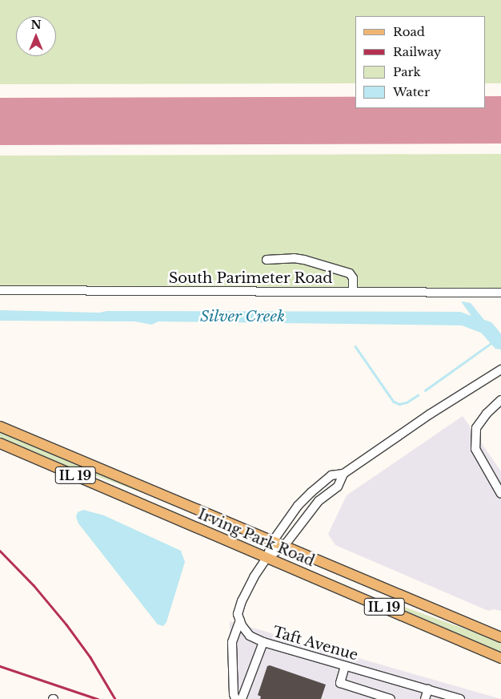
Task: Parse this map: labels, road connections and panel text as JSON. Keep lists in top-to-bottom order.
{
  "streets": {
    "main road": ["IL 19", "Irving Park Road"],
    "street": ["South Parimeter Road", "Taft Avenue"]
  },
  "water": ["Silver Creek"],
  "legend": [
    "Road",
    "Railway",
    "Park",
    "Water"
  ],
  "north": "top"
}
